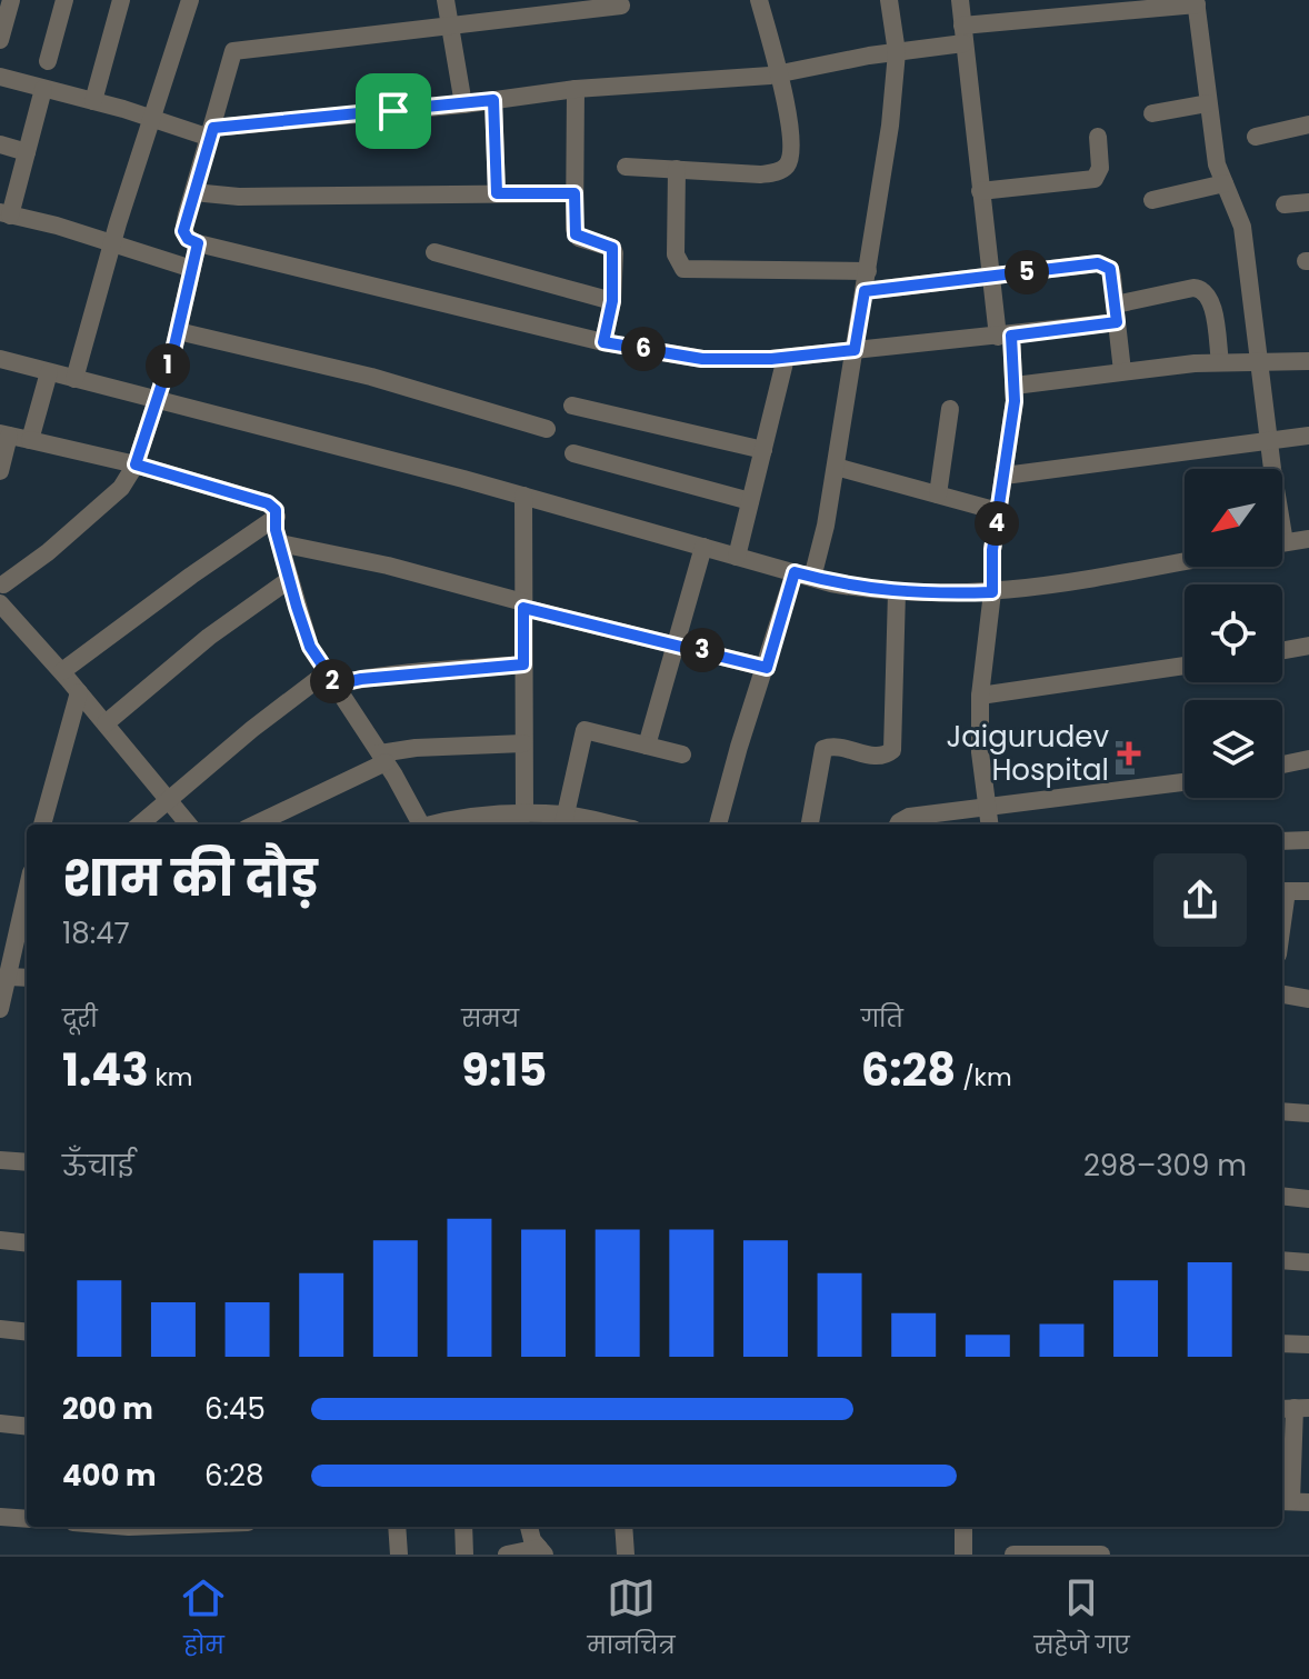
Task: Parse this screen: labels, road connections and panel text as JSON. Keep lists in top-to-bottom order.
{
  "places": {
    "health": ["Jaigurudev Hospital"]
  },
  "north": "bottom left",
  "page": {
    "pins": [
      "5",
      "6",
      "1",
      "4",
      "3",
      "2"
    ],
    "heading": ["शाम की दौड़", "18:47"],
    "stats": [
      ["दूरी", "1.43 km"],
      ["समय", "9:15"],
      ["गति", "6:28 /km"]
    ],
    "chart": ["ऊँचाई", "298–309 m"],
    "list": [
      {
        "name": "200 m",
        "note": "6:45"
      },
      {
        "name": "400 m",
        "note": "6:28"
      }
    ],
    "tabs": ["होम", "मानचित्र", "सहेजे गए"]
  }
}
